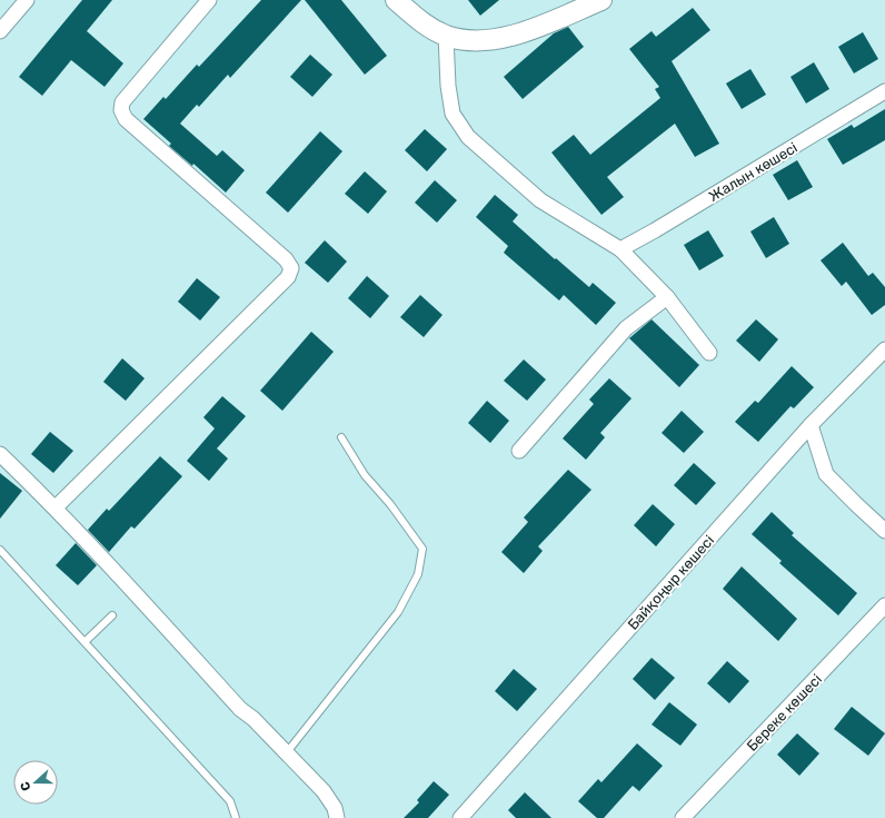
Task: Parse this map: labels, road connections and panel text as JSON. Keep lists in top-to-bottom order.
{
  "streets": {
    "street": ["Жалын көшесі", "Байқоңыр көшесі", "Береке көшесі"]
  },
  "north": "left"
}
